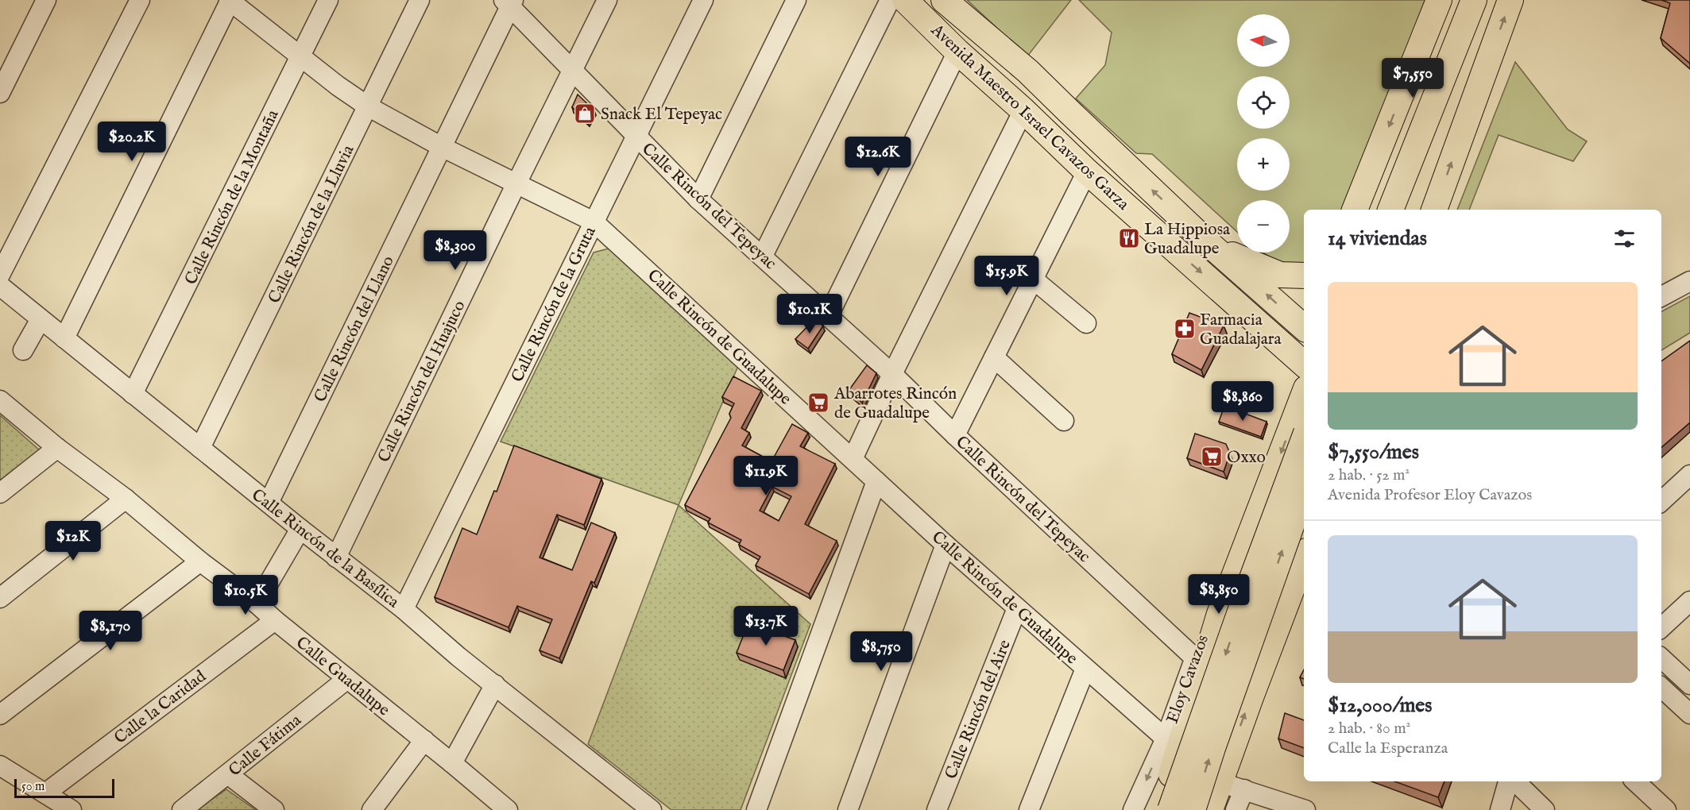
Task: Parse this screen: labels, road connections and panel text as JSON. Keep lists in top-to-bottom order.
{
  "streets": {
    "main road": ["Avenida Maestro Israel Cavazos Garza"],
    "street": [
      "Calle Rincón de la Montaña",
      "Calle Rincón del Tepeyac",
      "Calle Rincón de la Lluvia",
      "Calle Rincón de la Gruta",
      "Calle Rincón del Llano",
      "Calle Rincón de Guadalupe",
      "Calle Rincón del Huajuco",
      "Calle Rincón de la Basílica",
      "Calle Guadalupe",
      "Eloy Cavazos",
      "Calle la Caridad",
      "Calle Rincón del Aire",
      "Calle Fátima"
    ]
  },
  "crossings": [
    ["Calle Rincón de la Montaña", "Calle Rincón de Guadalupe"],
    ["Calle Rincón de la Montaña", "Calle Rincón de la Basílica"],
    ["Calle Rincón del Tepeyac", "Calle Rincón de la Gruta"],
    ["Calle Rincón del Tepeyac", "Calle Rincón del Llano"],
    ["Calle Rincón del Tepeyac", "Calle Rincón del Huajuco"],
    ["Calle Rincón del Tepeyac", "Eloy Cavazos"],
    ["Calle Rincón de la Lluvia", "Calle Rincón de Guadalupe"],
    ["Calle Rincón de la Lluvia", "Calle Rincón de la Basílica"],
    ["Calle Rincón de la Gruta", "Calle Rincón de Guadalupe"],
    ["Calle Rincón de la Gruta", "Calle Rincón de la Basílica"],
    ["Calle Rincón del Llano", "Calle Rincón de Guadalupe"],
    ["Calle Rincón del Llano", "Calle Rincón de la Basílica"],
    ["Calle Rincón de Guadalupe", "Calle Rincón del Huajuco"],
    ["Calle Rincón de Guadalupe", "Eloy Cavazos"],
    ["Calle Rincón de Guadalupe", "Calle Rincón del Aire"],
    ["Calle Rincón del Huajuco", "Calle Rincón de la Basílica"],
    ["Calle Guadalupe", "Calle la Caridad"],
    ["Calle Guadalupe", "Calle Fátima"]
  ],
  "places": {
    "shop": ["Snack El Tepeyac"],
    "restaurant": ["La Hippiosa Guadalupe"],
    "pharmacy": ["Farmacia Guadalajara"],
    "supermarket": ["Abarrotes Rincón de Guadalupe", "Oxxo"]
  },
  "scale_bar": "50 m",
  "north": "left",
  "page": {
    "map_buttons": ["+", "−"],
    "price": [
      "$7,550",
      "$20.2K",
      "$12.6K",
      "$8,300",
      "$15.9K",
      "$10.1K",
      "$8,860",
      "$11.9K",
      "$12K",
      "$8,850",
      "$10.5K",
      "$13.7K",
      "$8,170",
      "$8,750"
    ],
    "heading": "14 viviendas",
    "list": [
      {
        "name": "$7,550/mes",
        "note": "2 hab. · 52 m² · Avenida Profesor Eloy Cavazos"
      },
      {
        "name": "$12,000/mes",
        "note": "2 hab. · 80 m² · Calle la Esperanza"
      }
    ],
    "scale": "50 m"
  }
}
